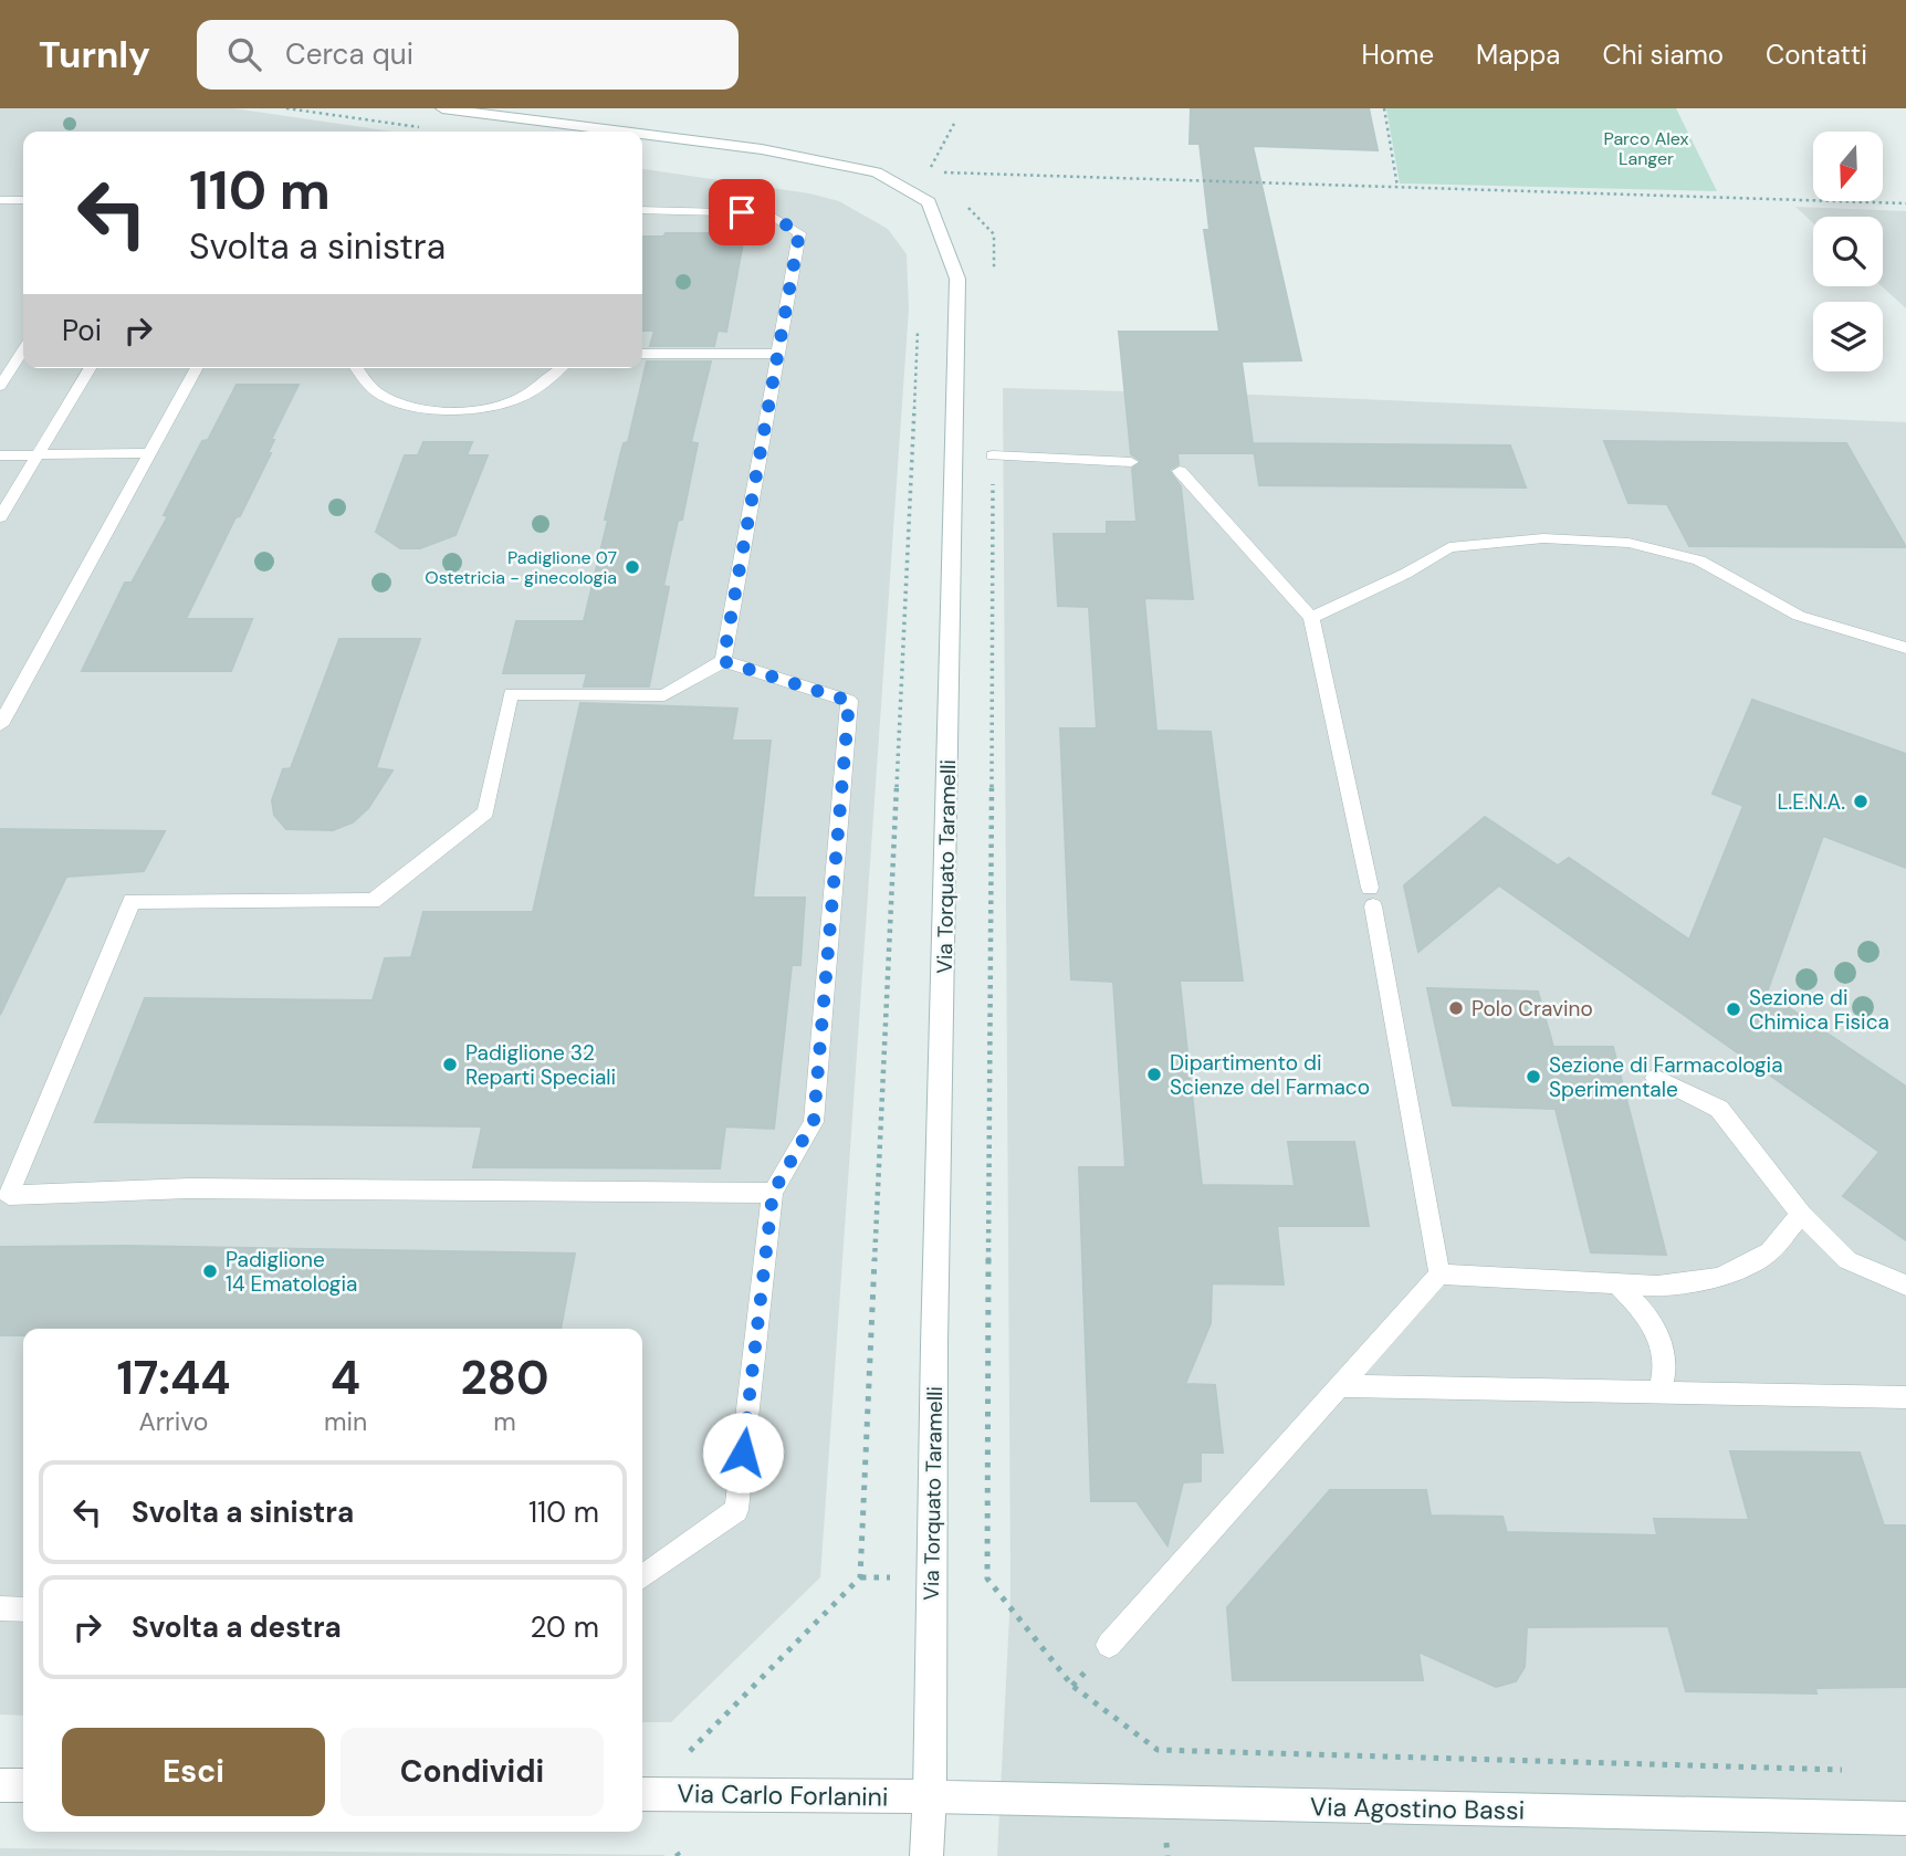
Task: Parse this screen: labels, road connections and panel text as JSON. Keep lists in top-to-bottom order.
{
  "streets": {
    "main road": ["Via Torquato Taramelli", "Via Carlo Forlanini", "Via Agostino Bassi"]
  },
  "crossings": [
    ["Via Torquato Taramelli", "Via Carlo Forlanini"],
    ["Via Torquato Taramelli", "Via Agostino Bassi"],
    ["Via Carlo Forlanini", "Via Agostino Bassi"]
  ],
  "parks": ["Parco Alex Langer"],
  "places": [
    "Padiglione 07 Ostetricia - ginecologia",
    "L.E.N.A.",
    "Polo Cravino",
    "Sezione di Chimica Fisica",
    "Padiglione 32 Reparti Speciali",
    "Dipartimento di Scienze del Farmaco",
    "Sezione di Farmacologia Sperimentale",
    "Padiglione 14 Ematologia"
  ],
  "north": "bottom",
  "page": {
    "header": "Turnly",
    "search": "Cerca qui",
    "nav": [
      "Home",
      "Mappa",
      "Chi siamo",
      "Contatti"
    ],
    "turn": ["110 m", "Svolta a sinistra"],
    "then": "Poi",
    "eta": [
      "17:44",
      "Arrivo",
      "4",
      "min",
      "280",
      "m"
    ],
    "list": [
      {
        "name": "Svolta a sinistra",
        "value": "110 m"
      },
      {
        "name": "Svolta a destra",
        "value": "20 m"
      }
    ],
    "buttons": ["Esci", "Condividi"]
  }
}
